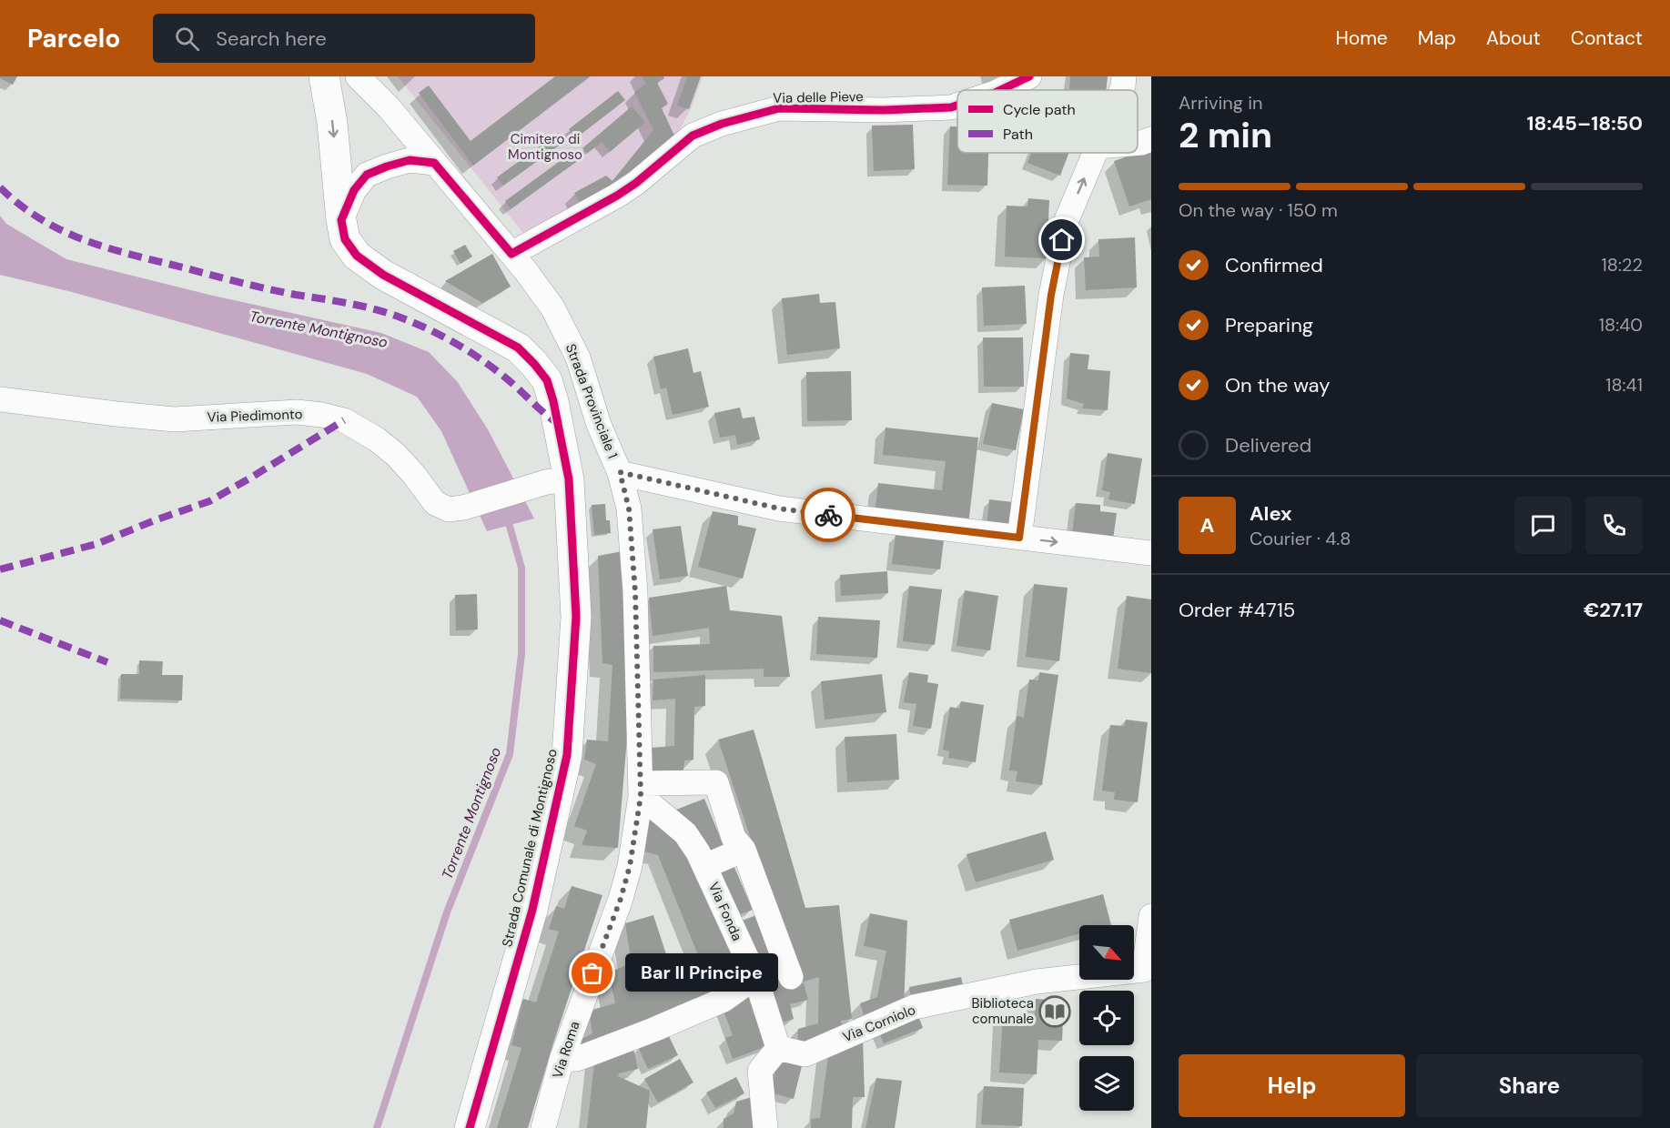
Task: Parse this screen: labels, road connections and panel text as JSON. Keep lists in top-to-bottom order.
{
  "streets": {
    "street": [
      "Via delle Pieve",
      "Strada Provinciale 1",
      "Via Piedimonto",
      "Strada Comunale di Montignoso",
      "Via Fonda",
      "Via Corniolo",
      "Via Roma"
    ]
  },
  "crossings": [
    ["Via delle Pieve", "Strada Provinciale 1"],
    ["Strada Provinciale 1", "Via Roma"],
    ["Via Piedimonto", "Strada Comunale di Montignoso"],
    ["Via Fonda", "Via Corniolo"],
    ["Via Fonda", "Via Roma"]
  ],
  "water": ["Torrente Montignoso"],
  "parks": ["Cimitero di Montignoso"],
  "places": {
    "other": ["Bar Il Principe"],
    "library": ["Biblioteca comunale"]
  },
  "legend": ["Cycle path", "Path"],
  "north": "bottom right",
  "page": {
    "header": "Parcelo",
    "search": "Search here",
    "nav": [
      "Home",
      "Map",
      "About",
      "Contact"
    ],
    "heading": ["2 min", "Arriving in", "18:45–18:50"],
    "panel": [
      "Alex",
      "Courier · 4.8",
      "Order #4715",
      "€27.17"
    ],
    "bar": "On the way · 150 m",
    "list": [
      ["Confirmed", "18:22"],
      ["Preparing", "18:40"],
      ["On the way", "18:41"],
      "Delivered"
    ],
    "round": "A",
    "bubble": "Bar Il Principe",
    "buttons": ["Help", "Share"]
  }
}
